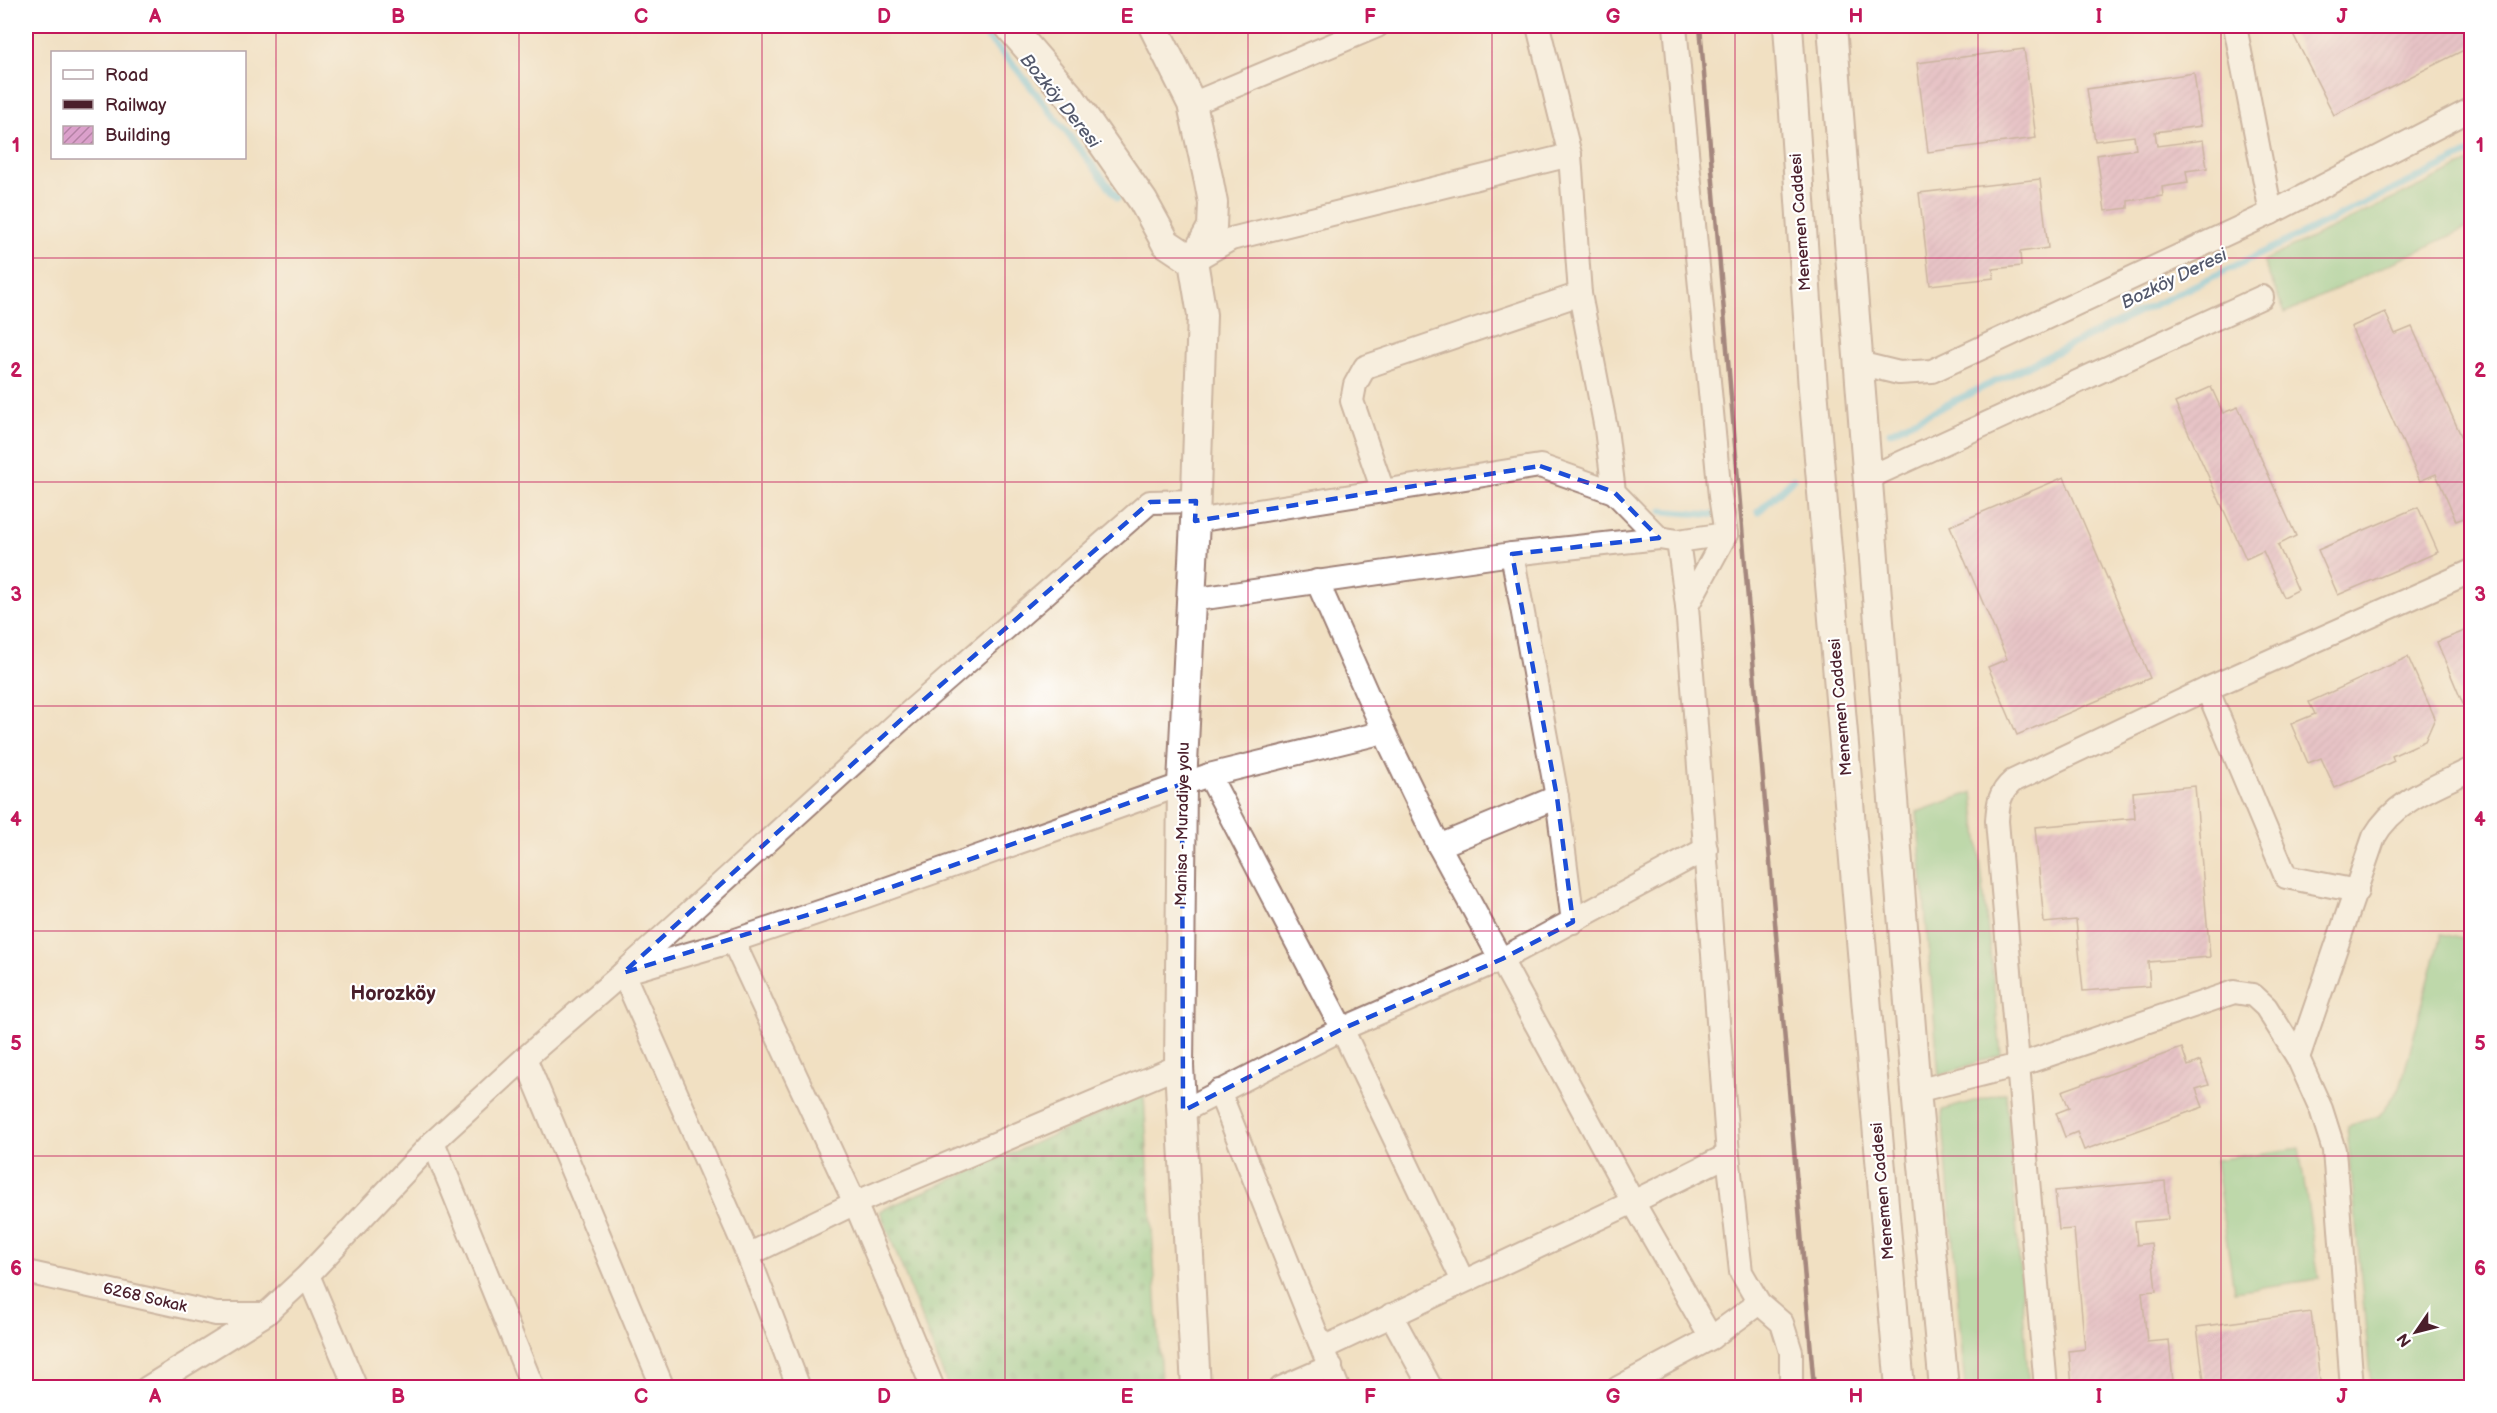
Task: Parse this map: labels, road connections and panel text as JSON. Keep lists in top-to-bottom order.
{
  "streets": {
    "main road": ["Menemen Caddesi", "Manisa - Muradiye yolu"],
    "street": ["6268 Sokak"]
  },
  "districts": ["Horozköy"],
  "water": ["Bozköy Deresi"],
  "legend": ["Road", "Railway", "Building"],
  "north": "bottom left",
  "grid": {
    "columns": [
      "A",
      "B",
      "C",
      "D",
      "E",
      "F",
      "G",
      "H",
      "I",
      "J"
    ],
    "rows": [
      "1",
      "2",
      "3",
      "4",
      "5",
      "6"
    ]
  }
}
